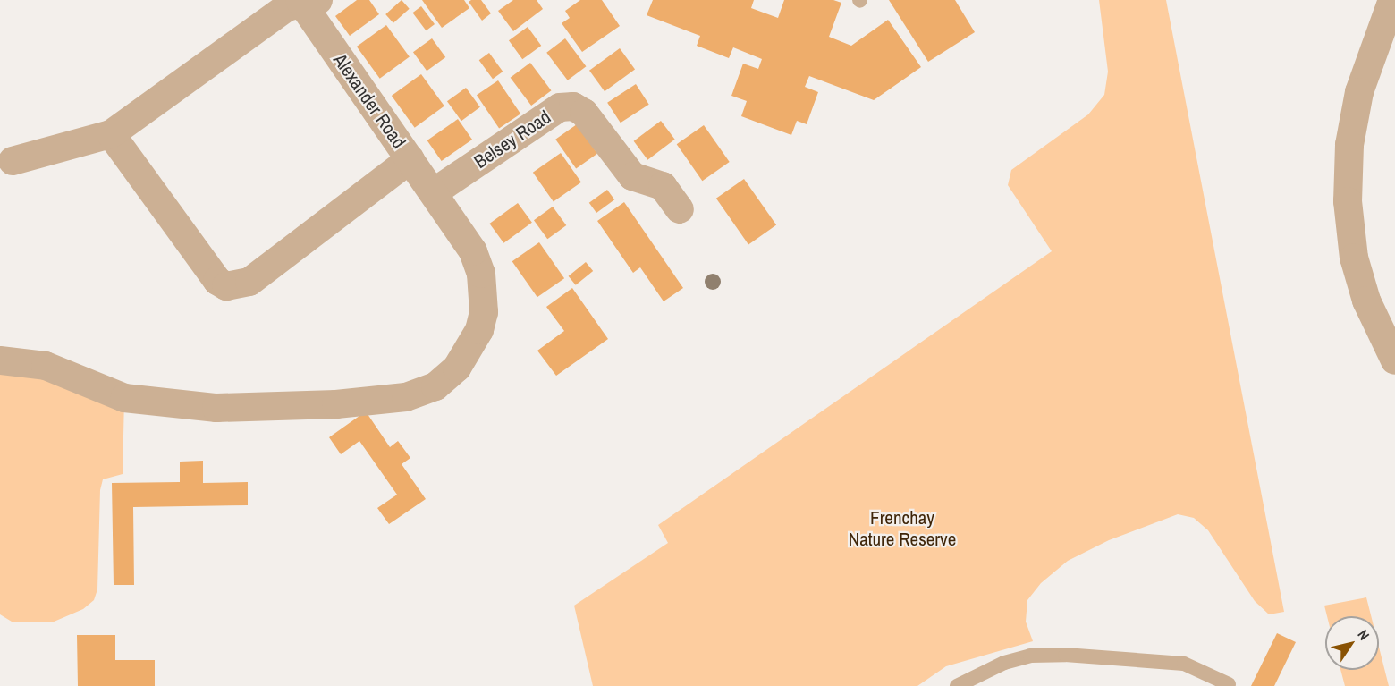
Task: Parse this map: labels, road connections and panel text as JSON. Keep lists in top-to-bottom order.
{
  "streets": {
    "street": ["Alexander Road", "Belsey Road"]
  },
  "crossings": [
    ["Alexander Road", "Belsey Road"]
  ],
  "parks": ["Frenchay Nature Reserve"],
  "north": "top right"
}
